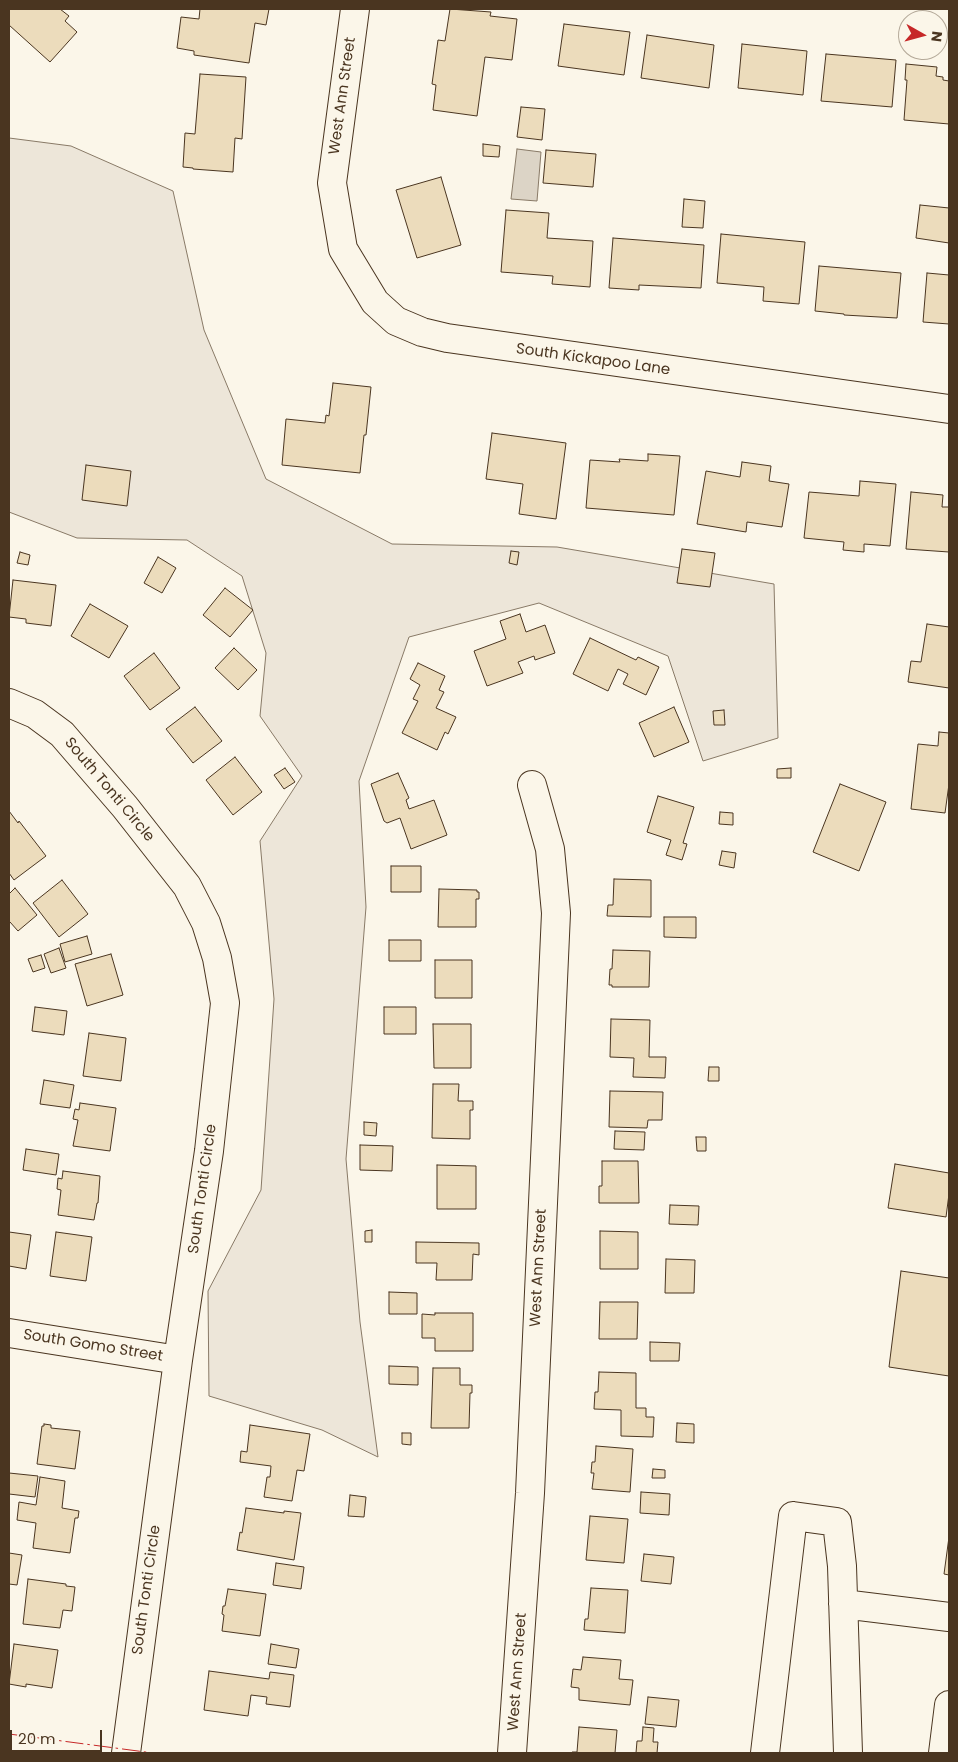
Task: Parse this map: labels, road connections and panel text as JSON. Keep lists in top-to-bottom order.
{
  "streets": {
    "street": [
      "West Ann Street",
      "South Kickapoo Lane",
      "South Tonti Circle",
      "South Gomo Street"
    ]
  },
  "crossings": [
    ["West Ann Street", "South Kickapoo Lane"],
    ["South Tonti Circle", "South Gomo Street"]
  ],
  "scale_bar": "20 m",
  "north": "right"
}
